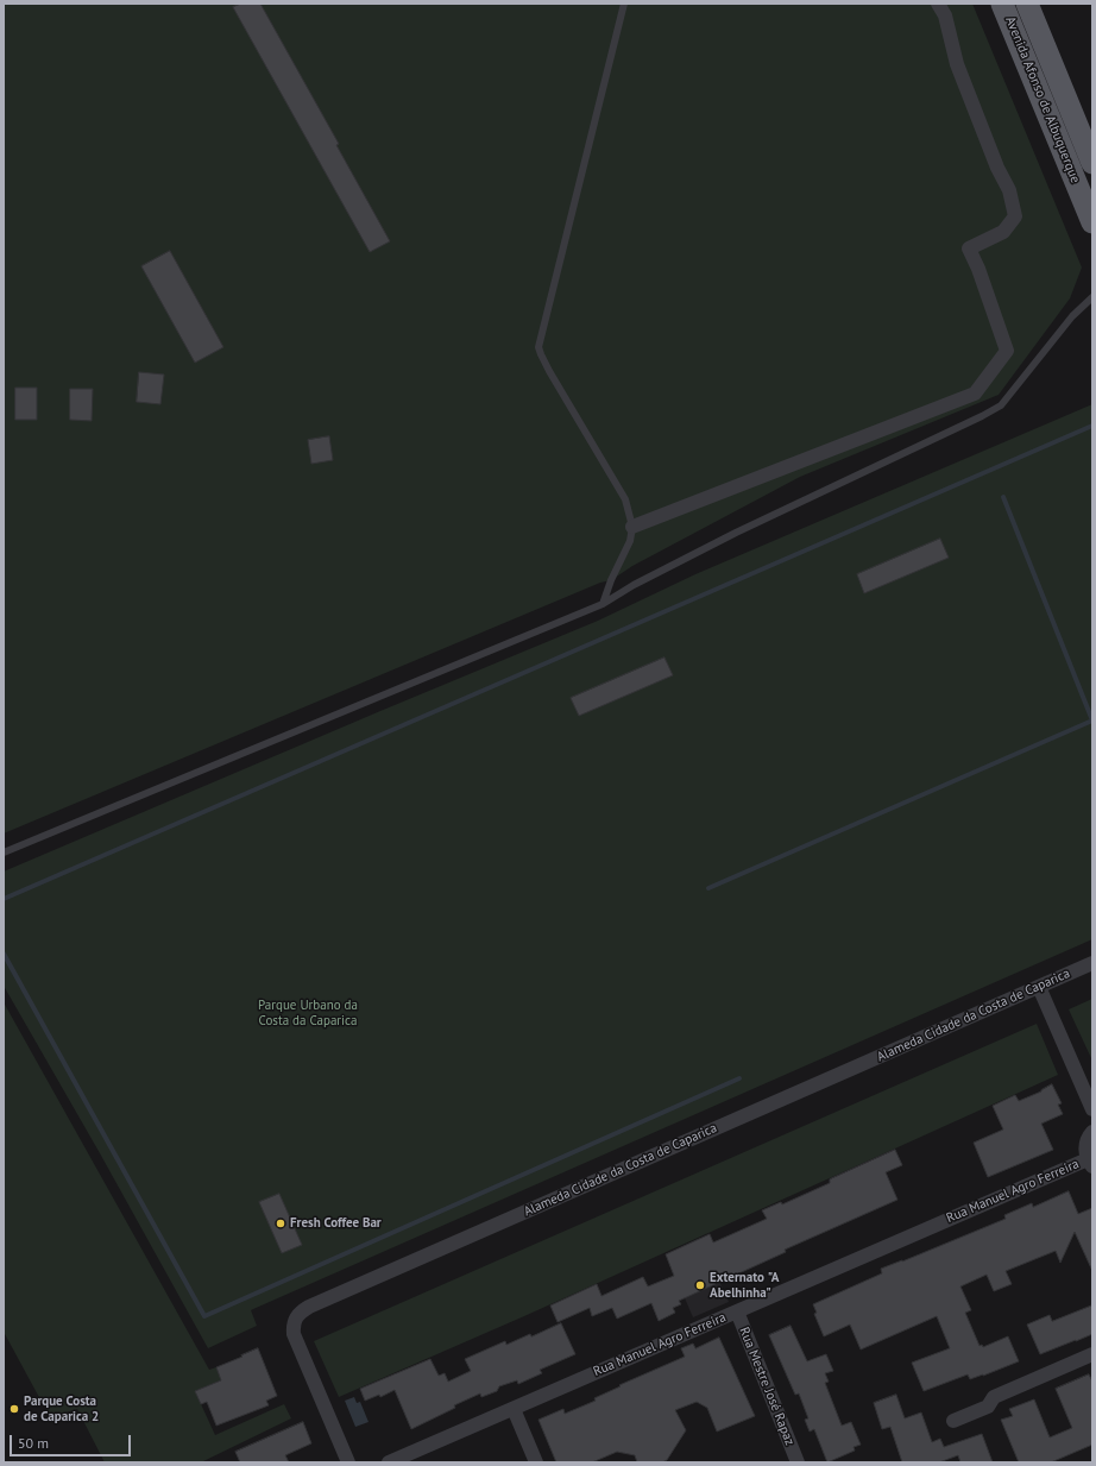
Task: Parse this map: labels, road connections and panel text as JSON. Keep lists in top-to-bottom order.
{
  "streets": {
    "main road": ["Avenida Afonso de Albuquerque"],
    "street": ["Alameda Cidade da Costa de Caparica", "Rua Manuel Agro Ferreira", "Rua Mestre José Rapaz"]
  },
  "crossings": [
    ["Rua Manuel Agro Ferreira", "Rua Mestre José Rapaz"]
  ],
  "parks": ["Parque Urbano da Costa da Caparica"],
  "places": ["Fresh Coffee Bar", "Externato \"A Abelhinha\"", "Parque Costa de Caparica 2"],
  "scale_bar": "50 m"
}
